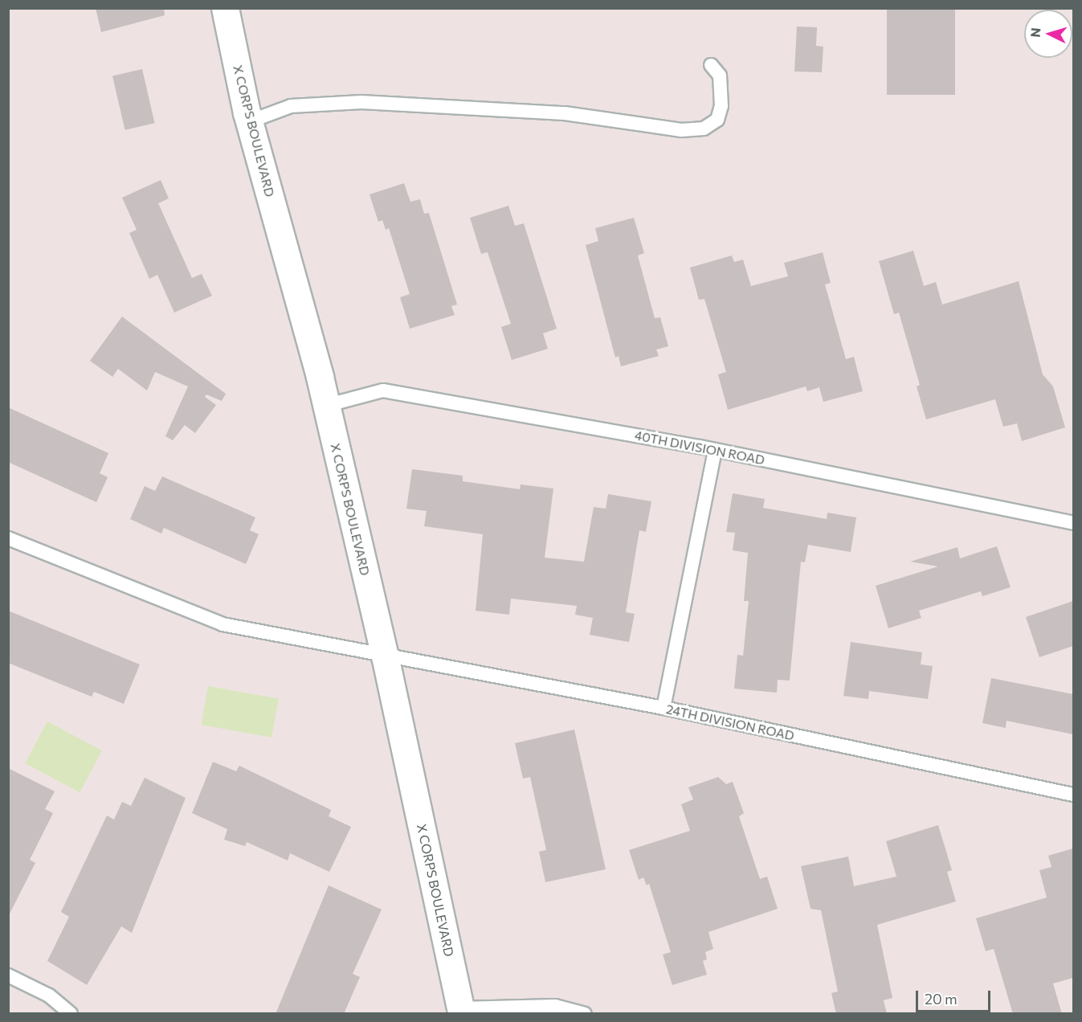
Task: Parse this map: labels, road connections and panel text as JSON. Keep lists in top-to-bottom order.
{
  "streets": {
    "street": ["X CORPS BOULEVARD"],
    "lane": ["40TH DIVISION ROAD", "24TH DIVISION ROAD"]
  },
  "crossings": [
    ["X CORPS BOULEVARD", "40TH DIVISION ROAD"],
    ["X CORPS BOULEVARD", "24TH DIVISION ROAD"]
  ],
  "scale_bar": "20 m",
  "north": "left"
}
